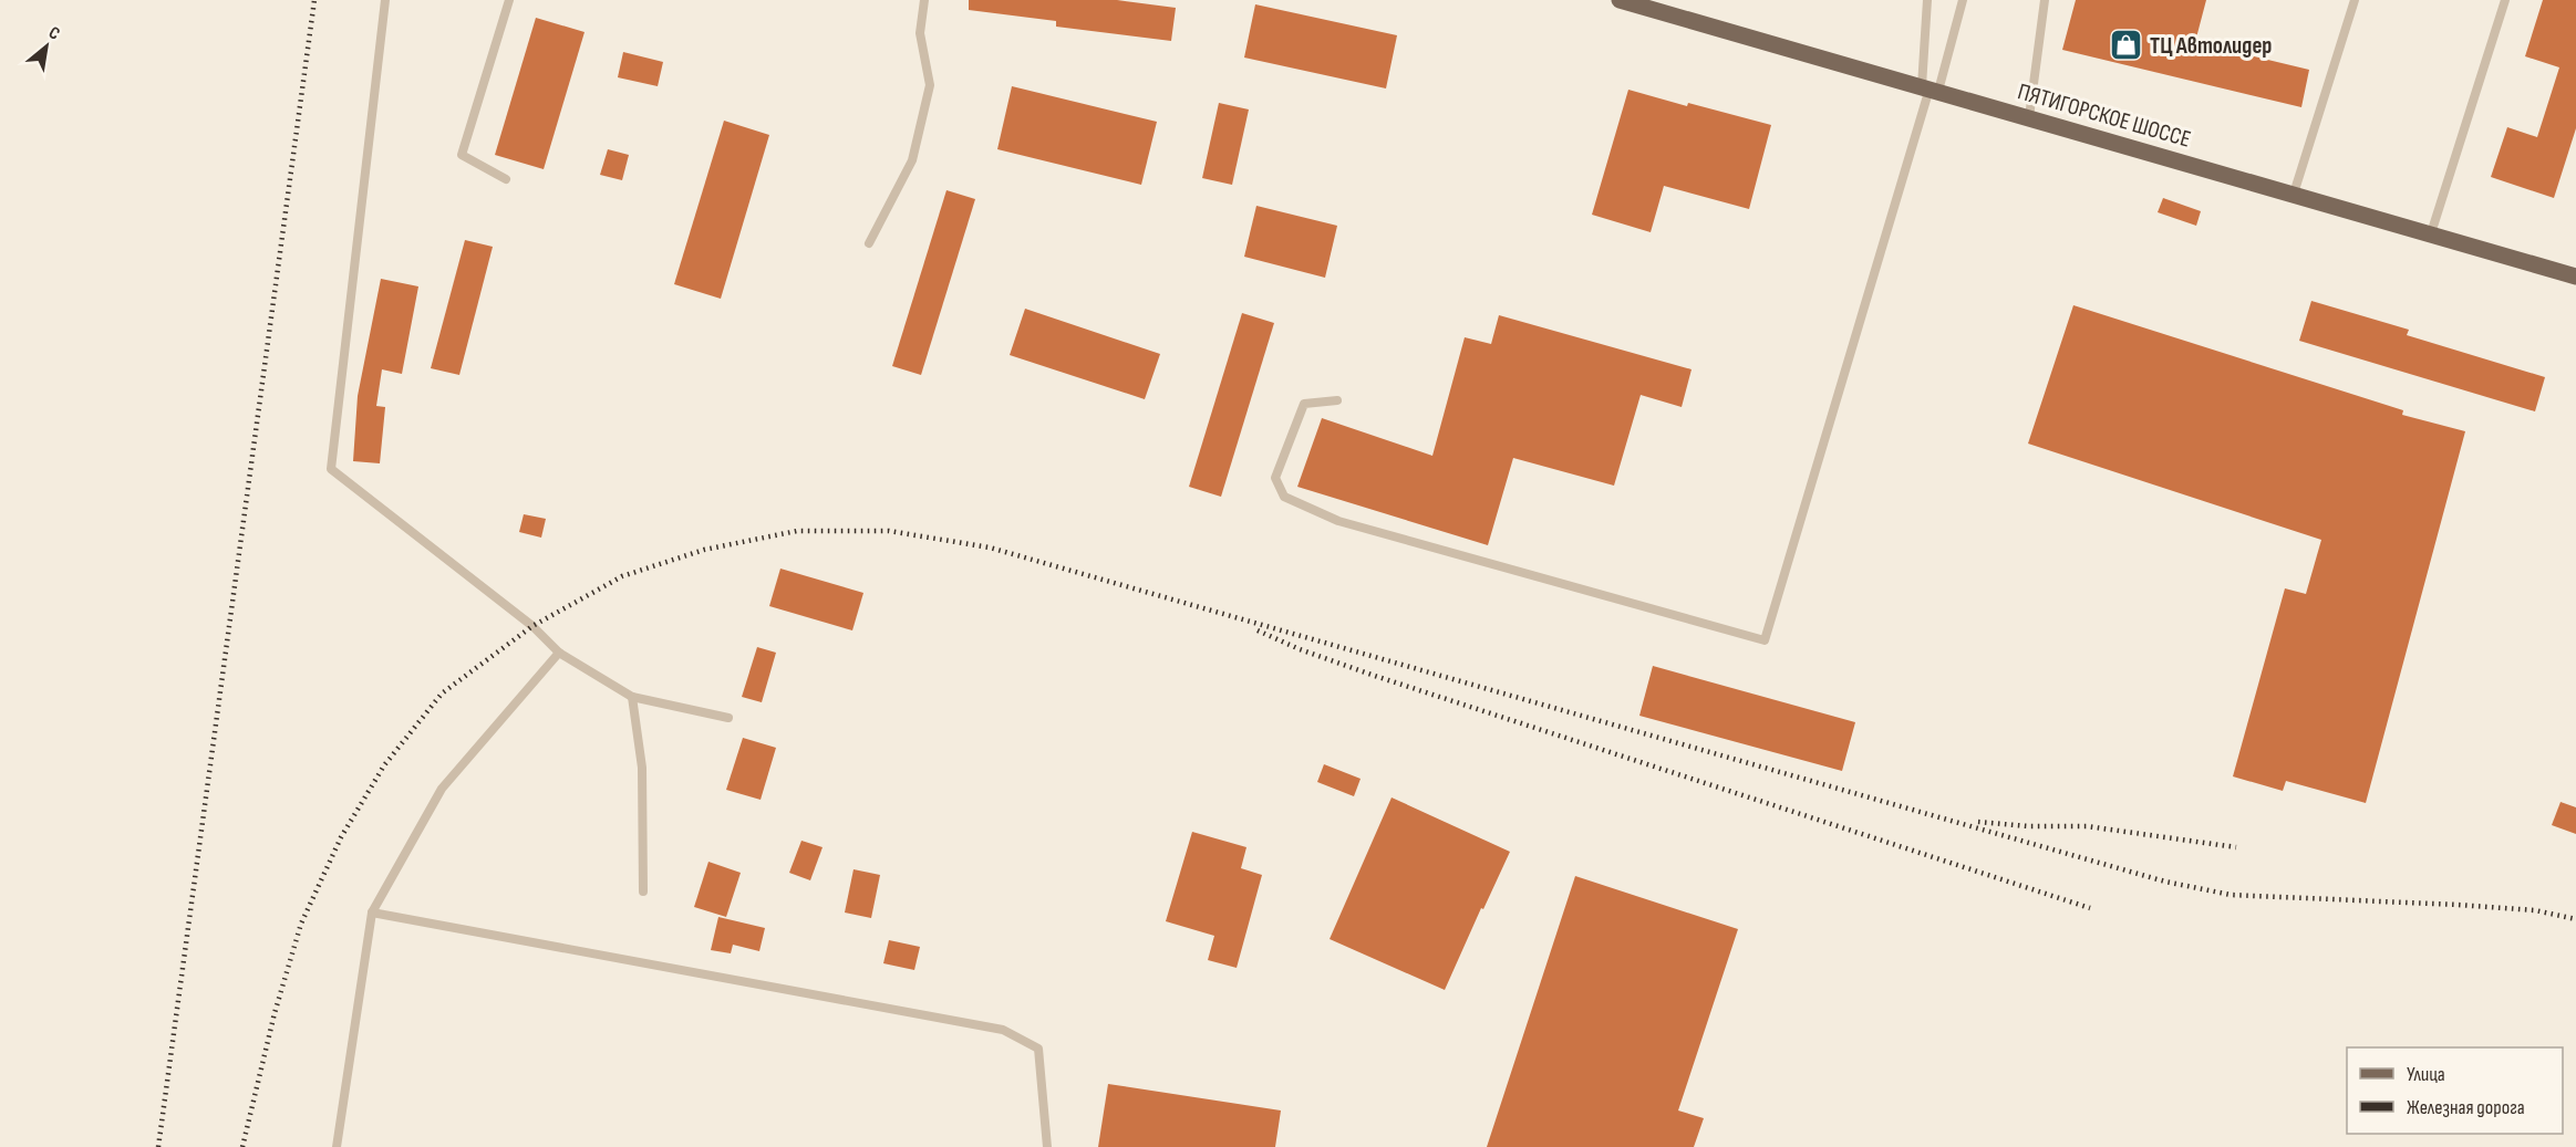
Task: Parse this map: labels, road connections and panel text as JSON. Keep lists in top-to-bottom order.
{
  "streets": {
    "main road": ["ПЯТИГОРСКОЕ ШОССЕ"]
  },
  "places": {
    "shop": ["ТЦ Автолидер"]
  },
  "legend": ["Улица", "Железная дорога"],
  "north": "top right"
}
